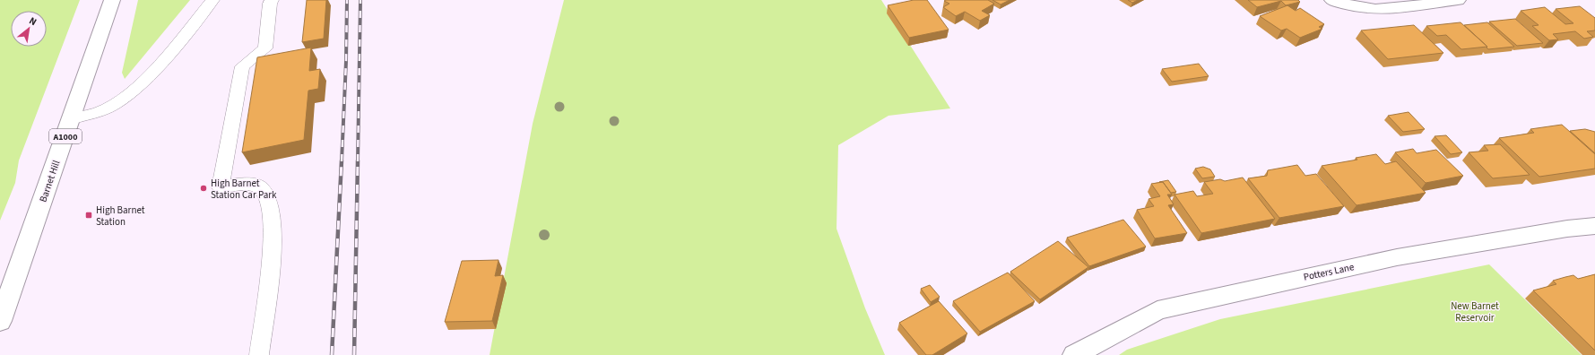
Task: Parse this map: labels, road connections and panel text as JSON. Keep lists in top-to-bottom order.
{
  "streets": {
    "street": ["A1000", "Barnet Hill", "Potters Lane"]
  },
  "parks": ["New Barnet Reservoir"],
  "places": {
    "other": ["High Barnet Station Car Park"],
    "transit": ["High Barnet Station"]
  },
  "north": "top right"
}
